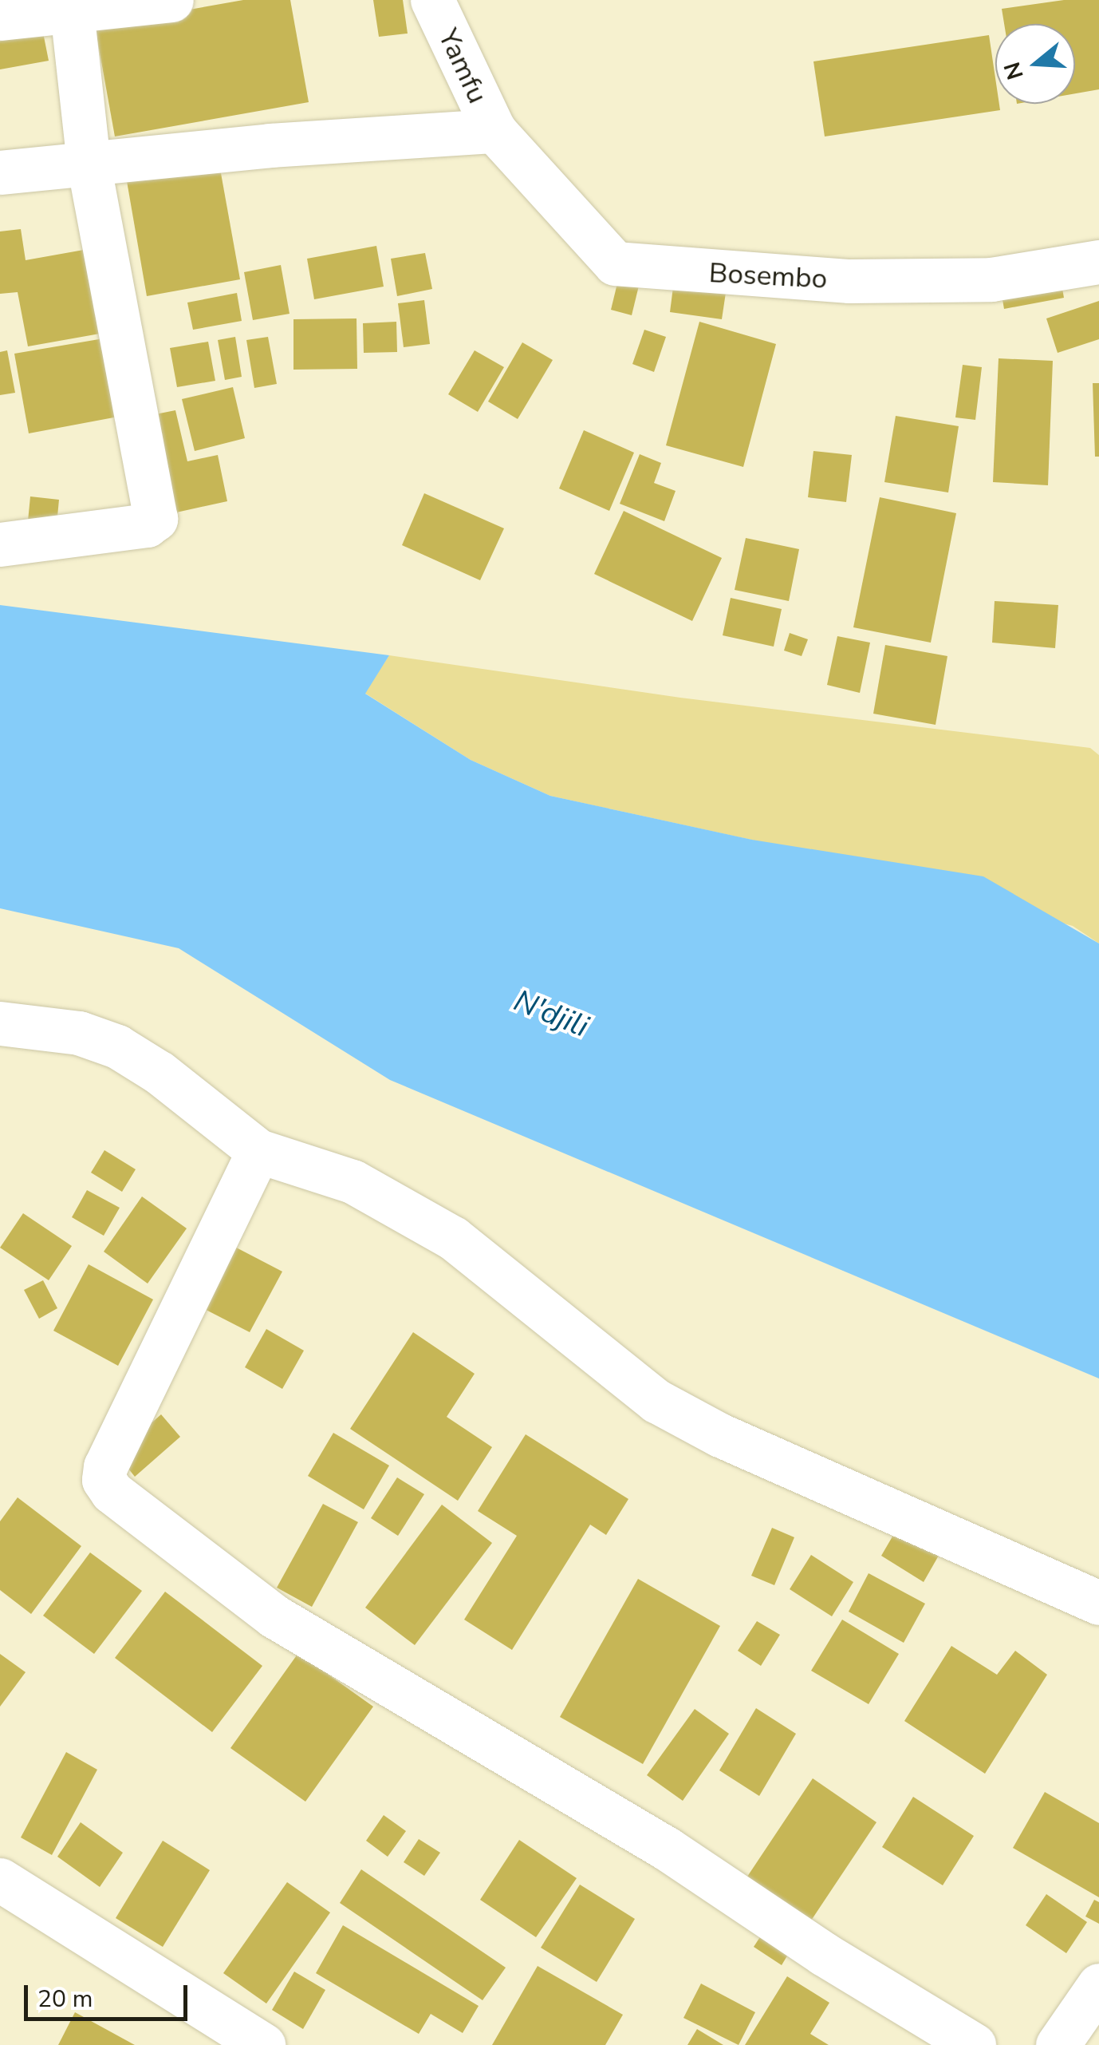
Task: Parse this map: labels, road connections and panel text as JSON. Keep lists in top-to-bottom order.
{
  "streets": {
    "street": ["Yamfu", "Bosembo"]
  },
  "crossings": [
    ["Yamfu", "Bosembo"]
  ],
  "water": ["N'djili"],
  "scale_bar": "20 m",
  "north": "left"
}
